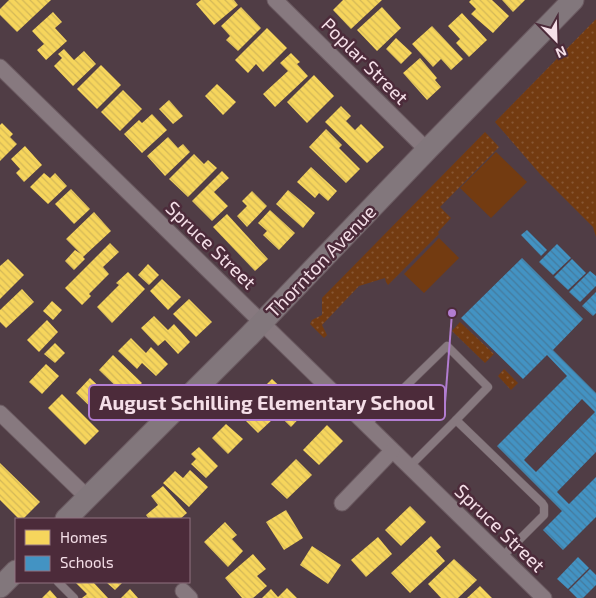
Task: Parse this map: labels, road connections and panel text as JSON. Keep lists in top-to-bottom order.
{
  "streets": {
    "main road": ["Thornton Avenue"],
    "street": ["Poplar Street", "Spruce Street"]
  },
  "crossings": [
    ["Poplar Street", "Thornton Avenue"],
    ["Spruce Street", "Thornton Avenue"]
  ],
  "places": ["August Schilling Elementary School"],
  "legend": ["Homes", "Schools"],
  "north": "bottom right"
}
